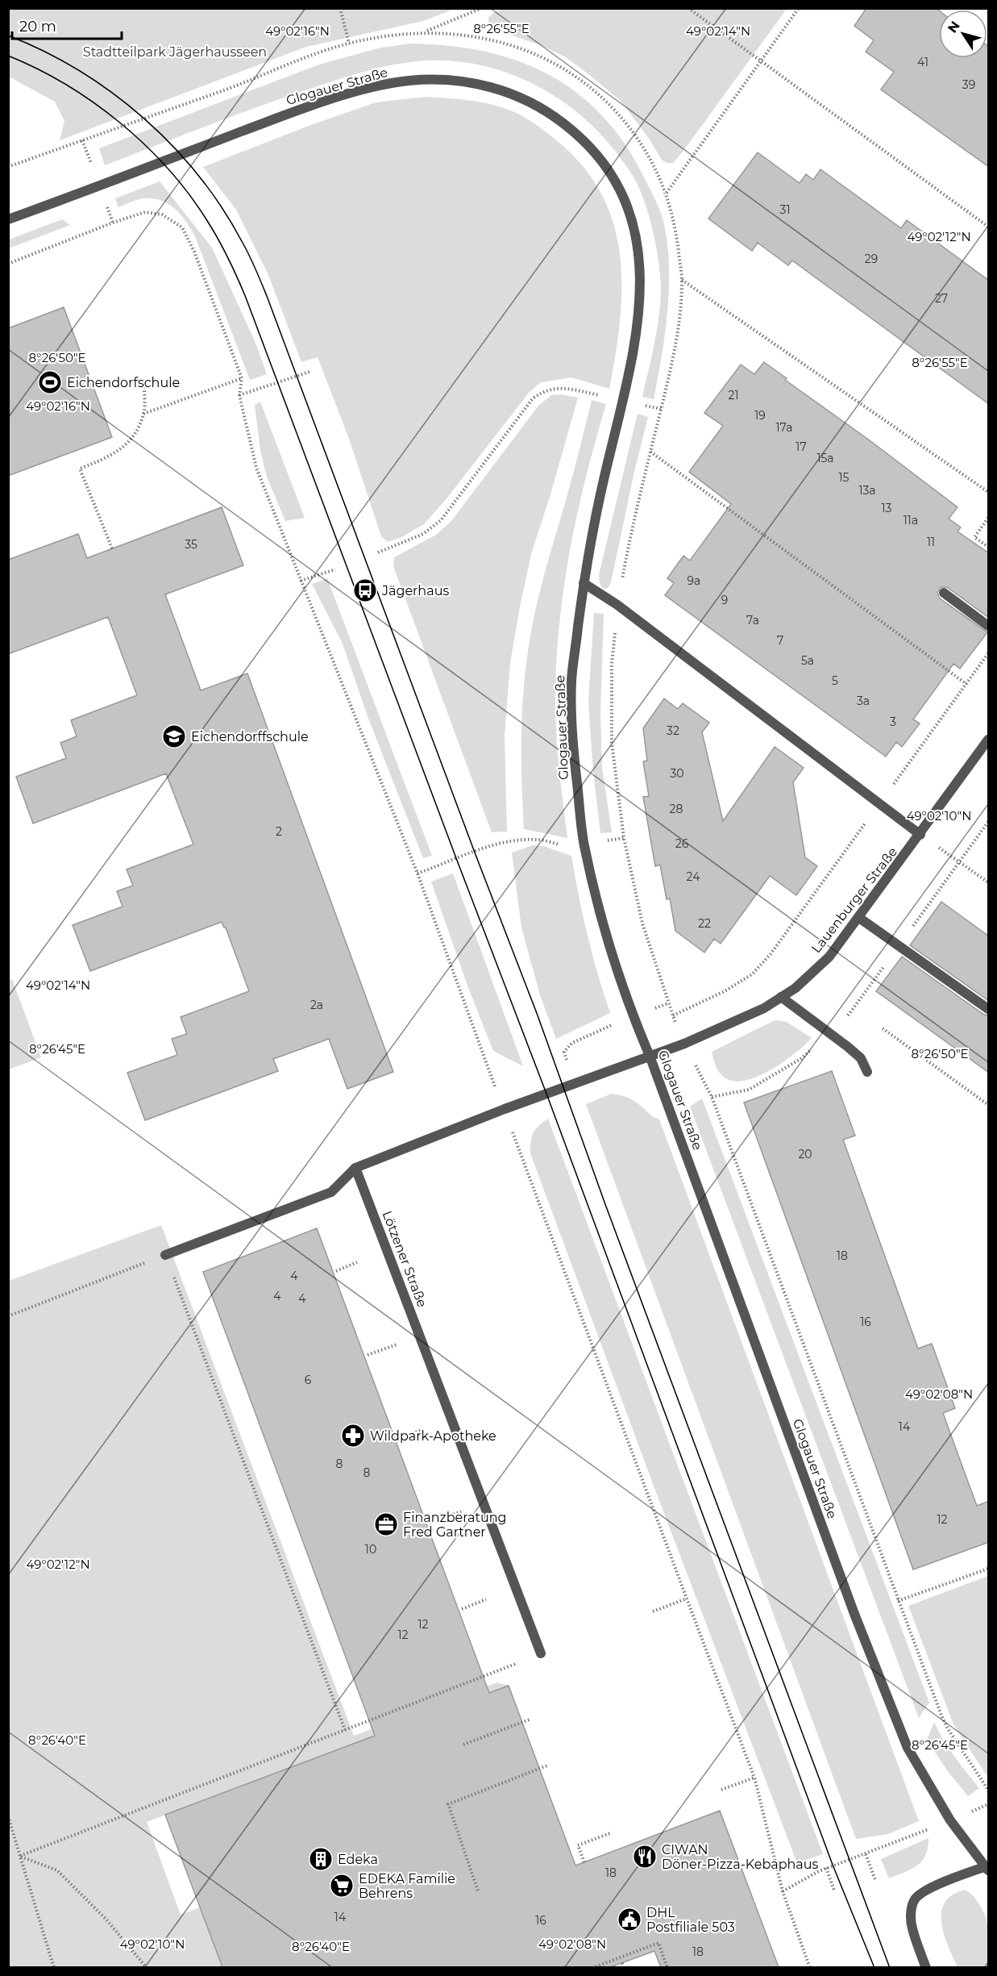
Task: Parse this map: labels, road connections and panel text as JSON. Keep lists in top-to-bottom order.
{
  "streets": {
    "street": ["Glogauer Straße", "Lauenburger Straße", "Lötzener Straße"]
  },
  "crossings": [
    ["Glogauer Straße", "Lauenburger Straße"]
  ],
  "parks": ["Stadtteilpark Jägerhausseen"],
  "places": {
    "sports": ["Eichendorfschule"],
    "bus stop": ["Jägerhaus"],
    "school or university": ["Eichendorffschule"],
    "pharmacy": ["Wildpark-Apotheke"],
    "office": ["Finanzberatung Fred Gartner"],
    "restaurant": ["CIWAN Döner-Pizza-Kebaphaus"],
    "building": ["Edeka"],
    "supermarket": ["EDEKA Familie Behrens"],
    "public building": ["DHL Postfiliale 503"]
  },
  "house_numbers": [
    "41",
    "39",
    "31",
    "29",
    "27",
    "21",
    "19",
    "17a",
    "17",
    "15a",
    "15",
    "13a",
    "13",
    "11a",
    "11",
    "35",
    "9a",
    "9",
    "7a",
    "7",
    "5a",
    "5",
    "3a",
    "3",
    "32",
    "30",
    "28",
    "2",
    "26",
    "24",
    "22",
    "2a",
    "20",
    "18",
    "4",
    "4",
    "4",
    "16",
    "6",
    "14",
    "8",
    "8",
    "12",
    "10",
    "12",
    "12",
    "18",
    "14",
    "16",
    "18"
  ],
  "scale_bar": "20 m",
  "north": "top left",
  "coordinates": [
    "8°26'55\"E",
    "49°02'16\"N",
    "49°02'14\"N",
    "49°02'12\"N",
    "8°26'50\"E",
    "49°02'10\"N",
    "8°26'45\"E",
    "49°02'08\"N",
    "8°26'40\"E"
  ]
}
